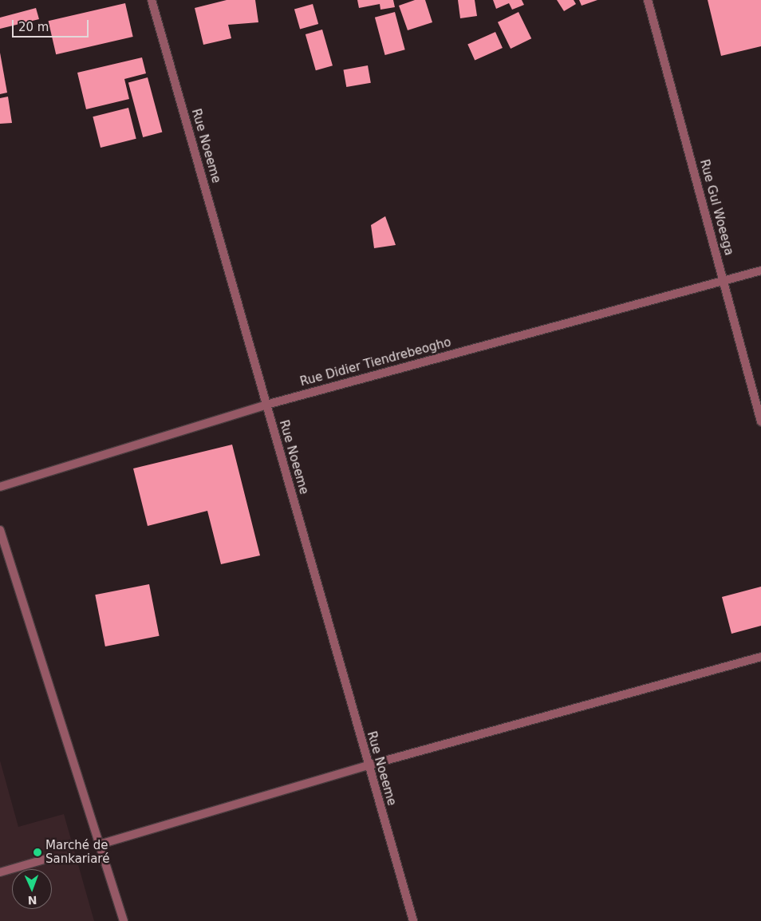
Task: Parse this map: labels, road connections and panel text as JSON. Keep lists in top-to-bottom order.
{
  "streets": {
    "street": ["Rue Noeeme", "Rue Gul Woeega", "Rue Didier Tiendrebeogho"]
  },
  "crossings": [
    ["Rue Noeeme", "Rue Didier Tiendrebeogho"],
    ["Rue Gul Woeega", "Rue Didier Tiendrebeogho"]
  ],
  "places": ["Marché de Sankariaré"],
  "scale_bar": "20 m",
  "north": "bottom"
}
